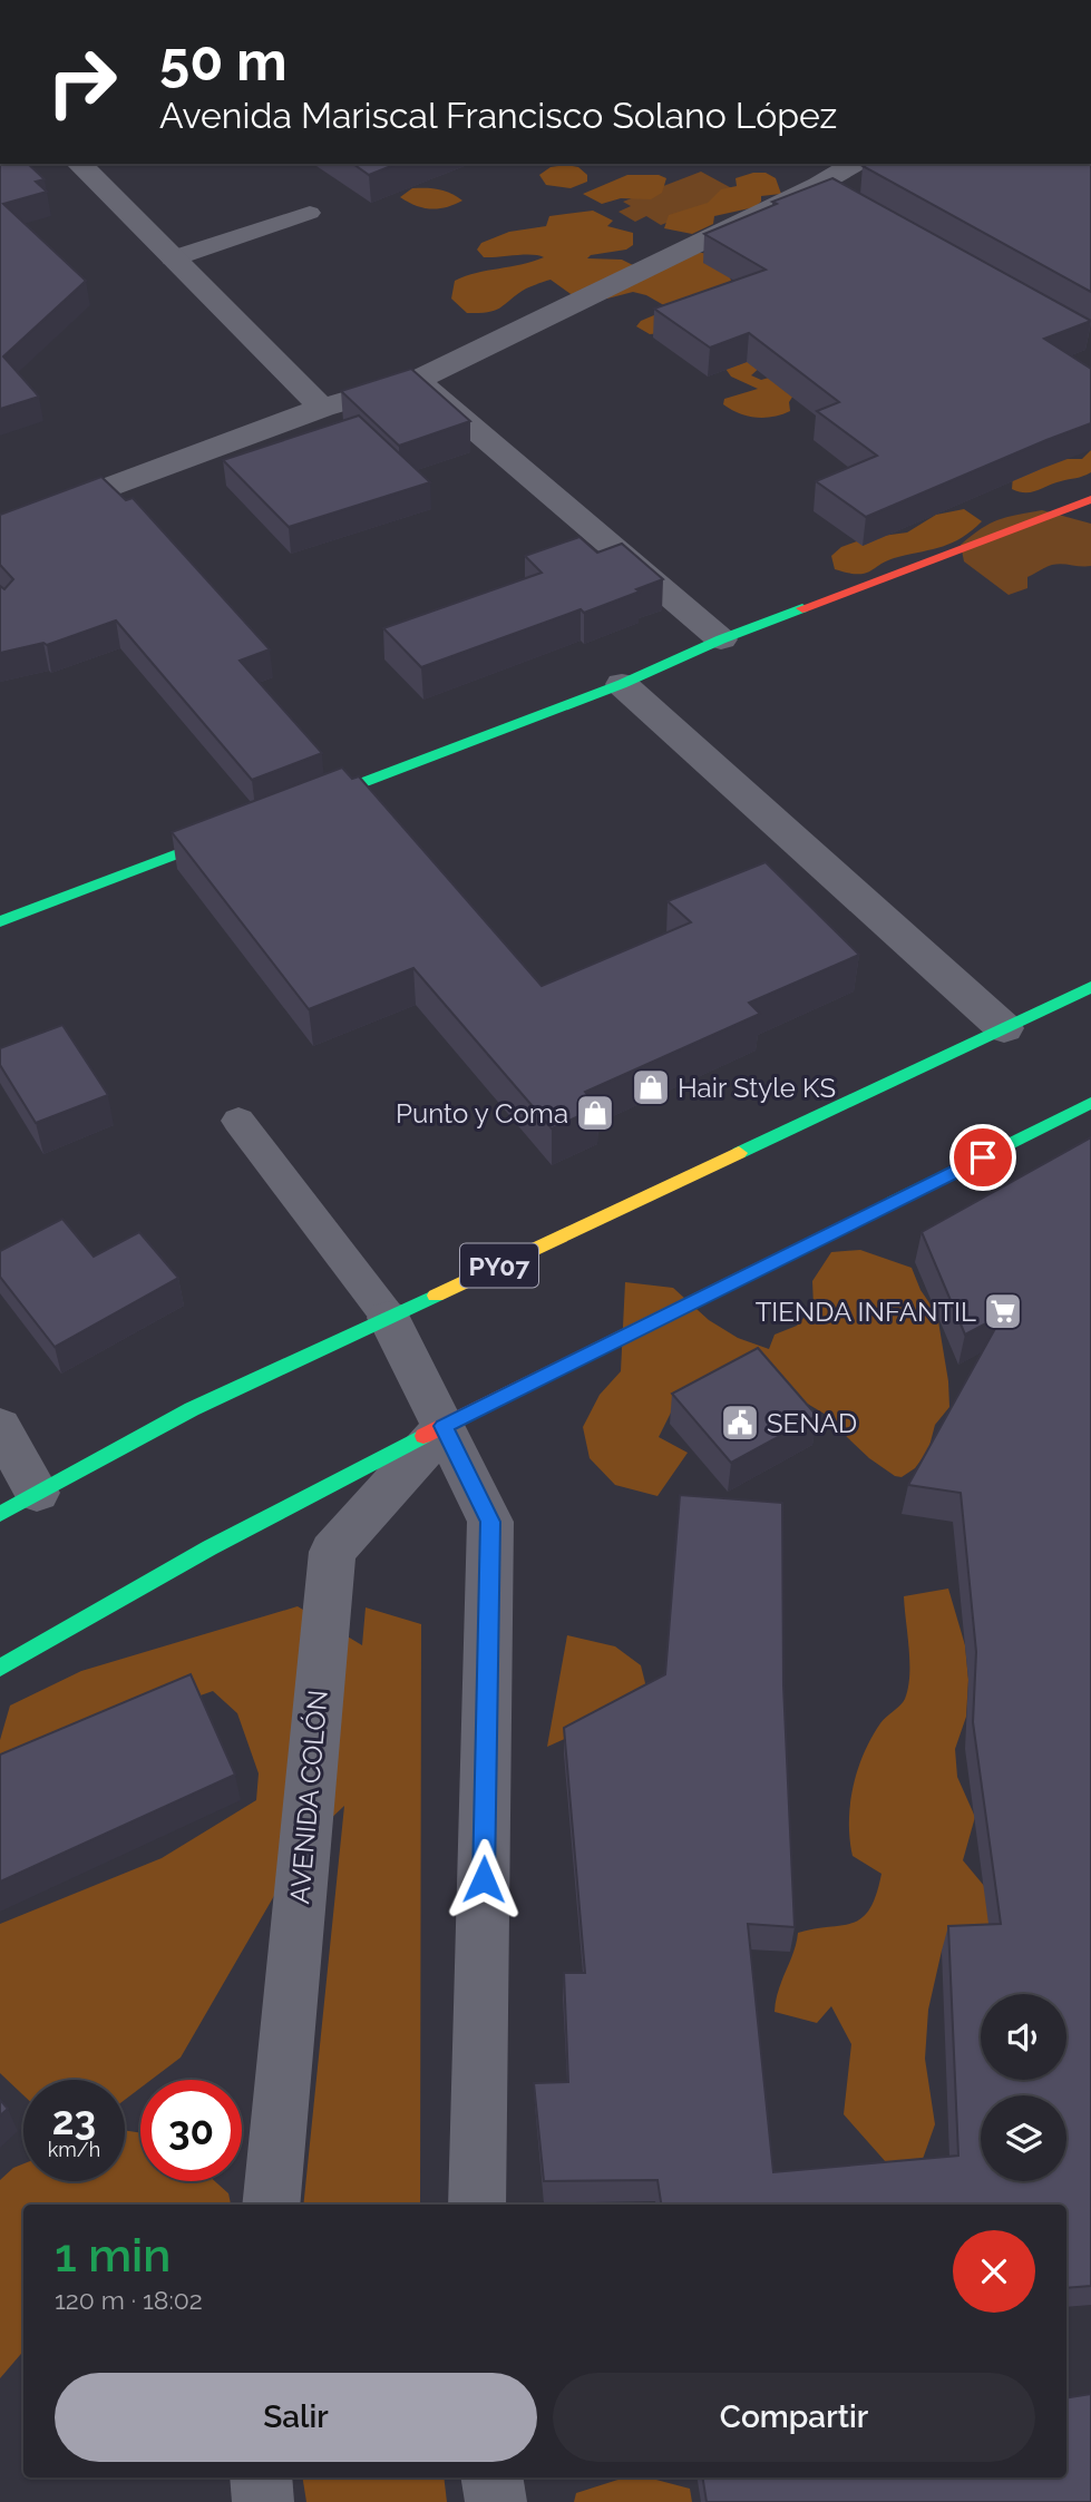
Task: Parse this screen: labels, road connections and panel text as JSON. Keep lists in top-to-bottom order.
{
  "streets": {
    "main road": ["PY07"],
    "street": ["AVENIDA COLÓN"]
  },
  "places": {
    "shop": ["Hair Style KS", "Punto y Coma"],
    "supermarket": ["TIENDA INFANTIL"],
    "public building": ["SENAD"]
  },
  "page": {
    "turn": ["50 m", "Avenida Mariscal Francisco Solano López"],
    "speed": "23 km/h",
    "limit": "30",
    "heading": ["1 min", "120 m · 18:02"],
    "buttons": ["Salir", "Compartir"]
  }
}
